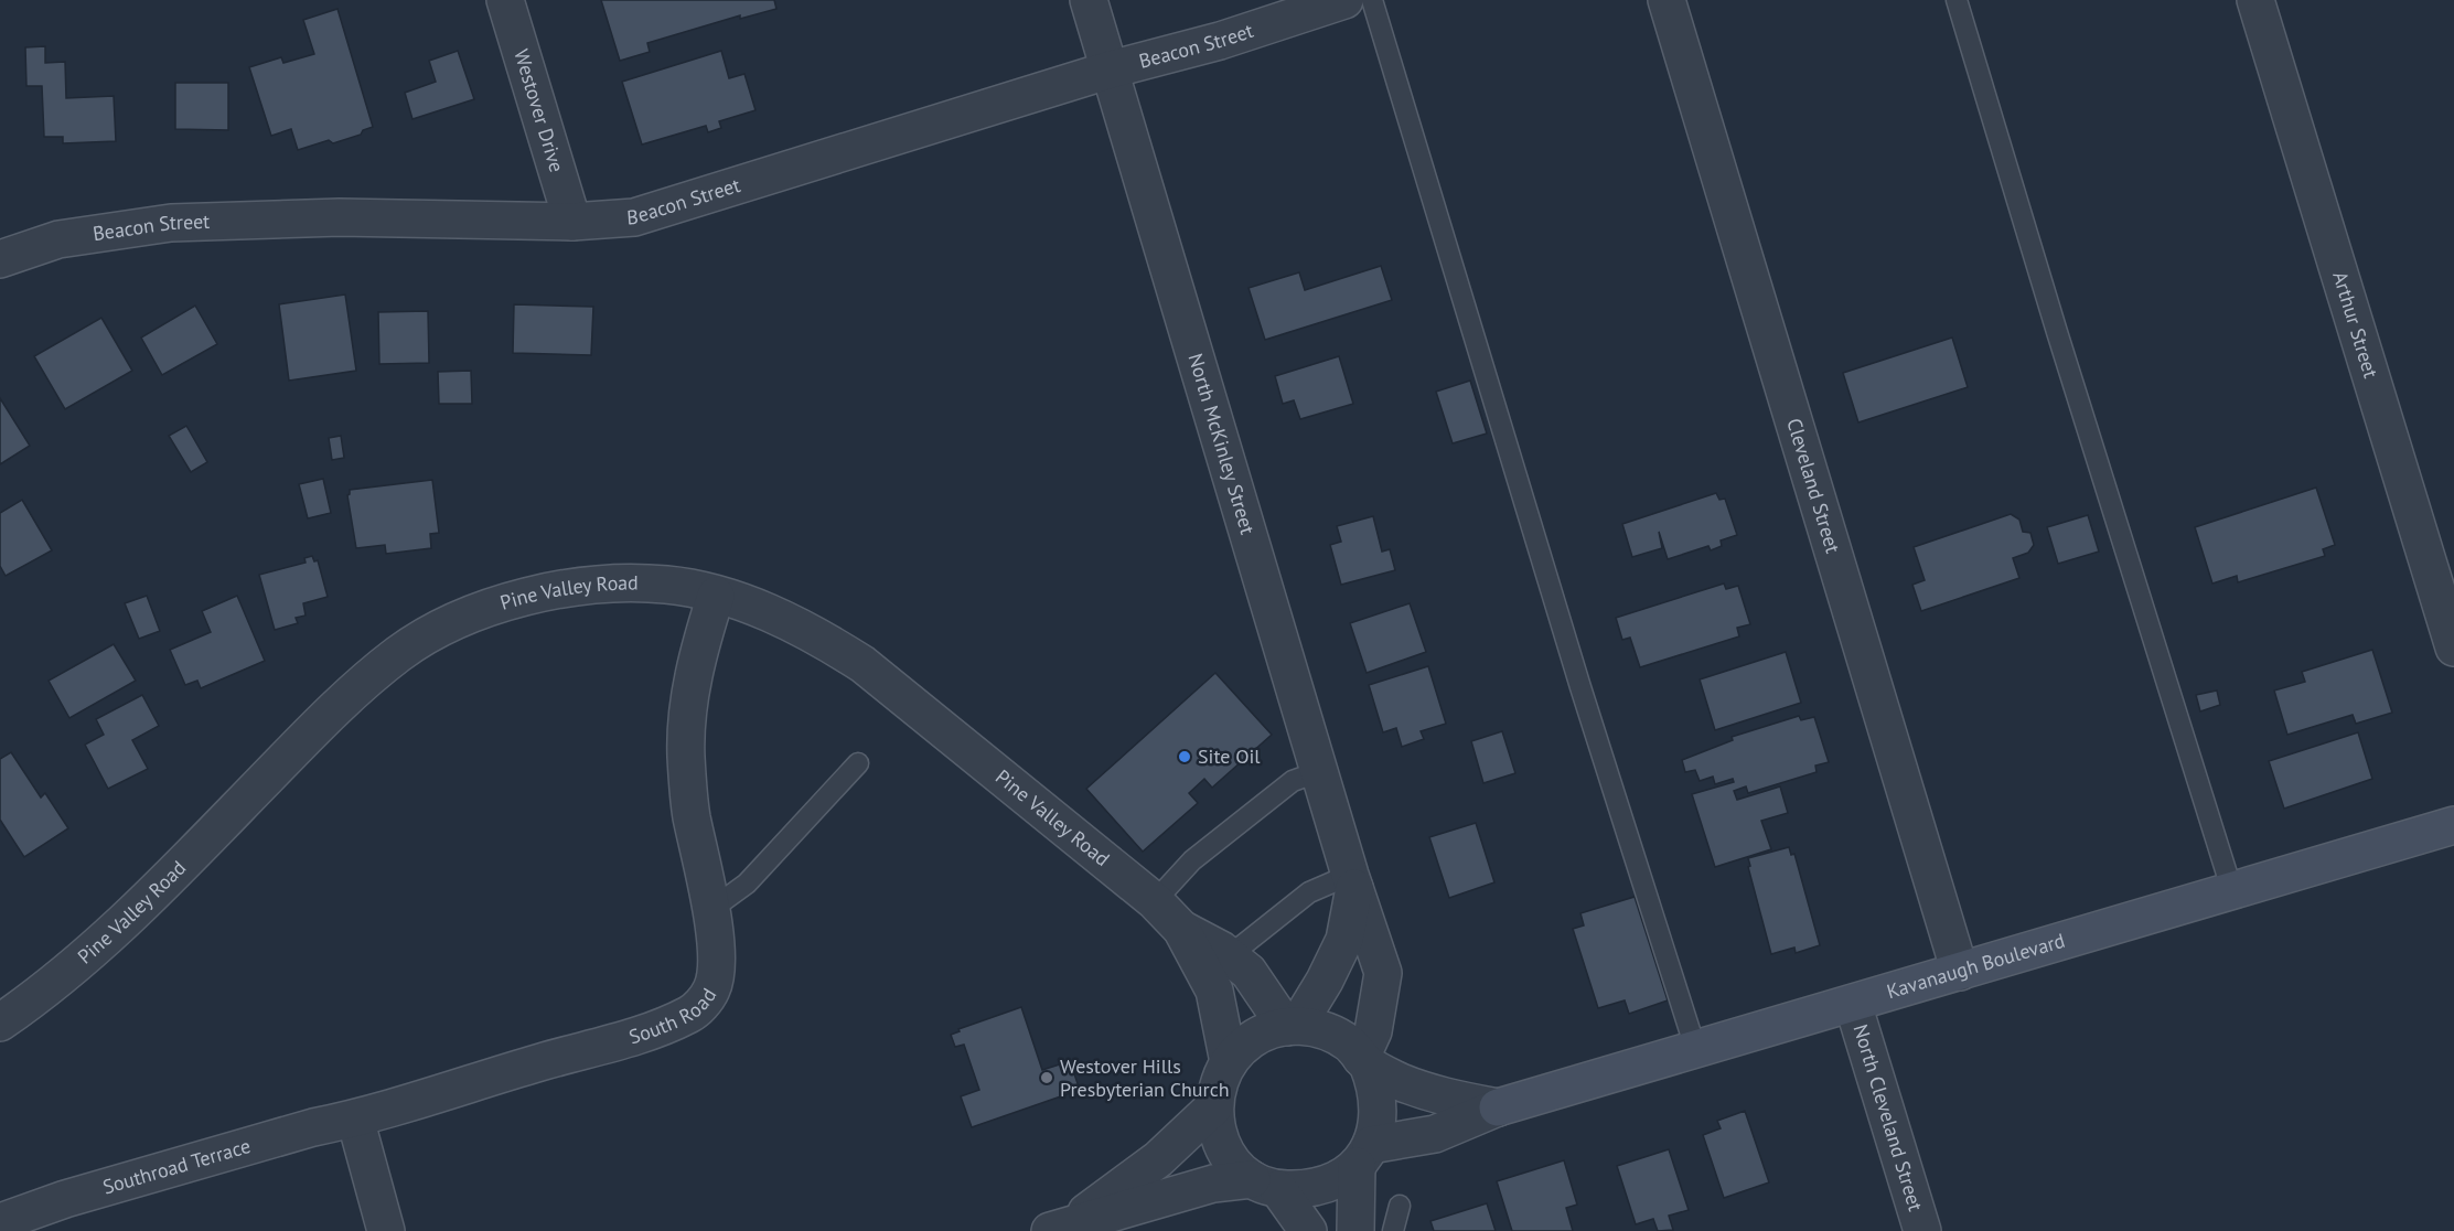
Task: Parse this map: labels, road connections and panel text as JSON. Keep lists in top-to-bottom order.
{
  "streets": {
    "street": [
      "Beacon Street",
      "Westover Drive",
      "Arthur Street",
      "North McKinley Street",
      "Cleveland Street",
      "Pine Valley Road",
      "Kavanaugh Boulevard",
      "South Road",
      "North Cleveland Street",
      "Southroad Terrace"
    ]
  },
  "crossings": [
    ["Beacon Street", "Westover Drive"],
    ["Beacon Street", "North McKinley Street"],
    ["Cleveland Street", "Kavanaugh Boulevard"],
    ["Pine Valley Road", "South Road"],
    ["Kavanaugh Boulevard", "North Cleveland Street"],
    ["South Road", "Southroad Terrace"]
  ],
  "places": ["Site Oil", "Westover Hills Presbyterian Church"]
}
